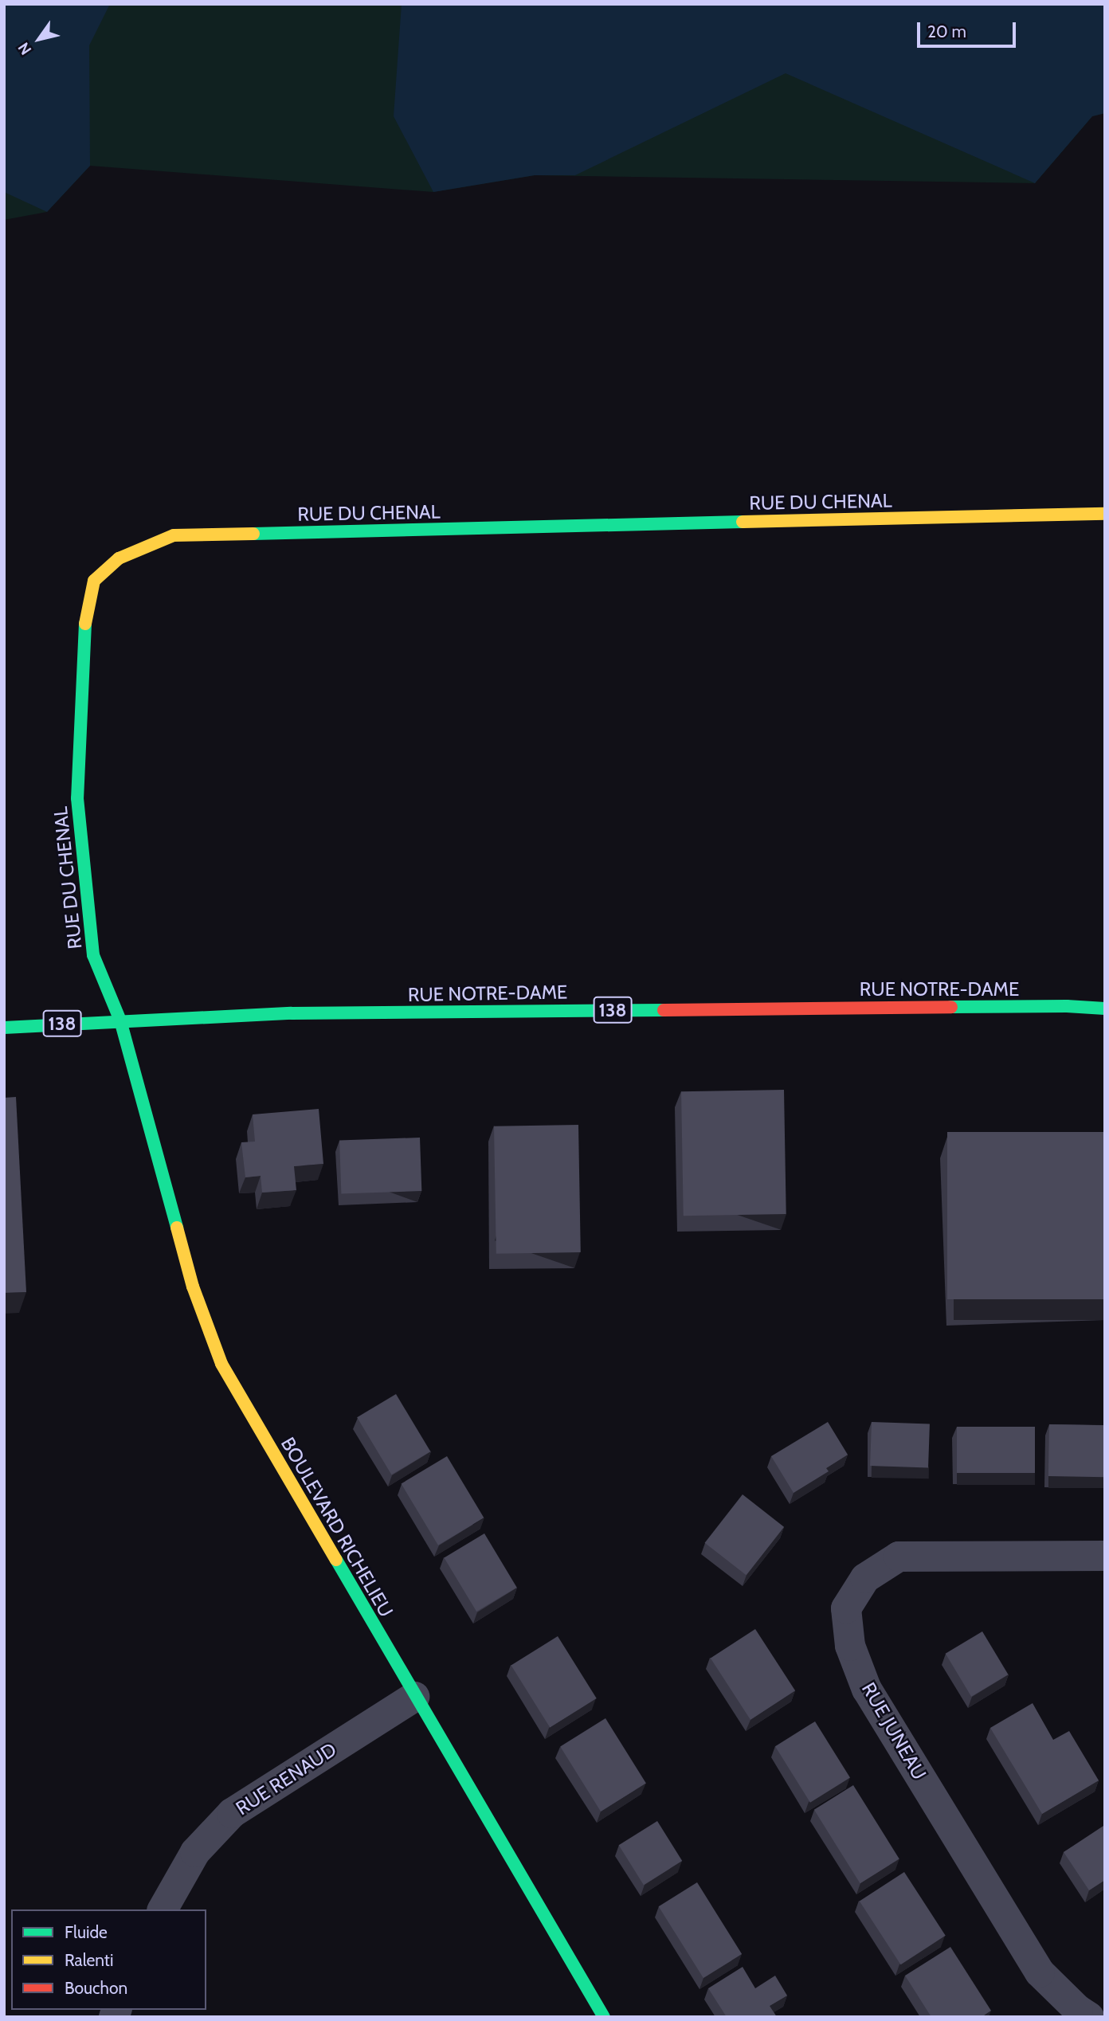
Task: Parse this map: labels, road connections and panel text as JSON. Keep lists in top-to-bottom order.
{
  "streets": {
    "street": [
      "RUE DU CHENAL",
      "RUE NOTRE-DAME",
      "138",
      "BOULEVARD RICHELIEU",
      "RUE JUNEAU",
      "RUE RENAUD"
    ]
  },
  "crossings": [
    ["RUE DU CHENAL", "RUE NOTRE-DAME"],
    ["RUE DU CHENAL", "BOULEVARD RICHELIEU"],
    ["RUE NOTRE-DAME", "BOULEVARD RICHELIEU"],
    ["BOULEVARD RICHELIEU", "RUE RENAUD"]
  ],
  "legend": ["Fluide", "Ralenti", "Bouchon"],
  "scale_bar": "20 m",
  "north": "bottom left"
}
